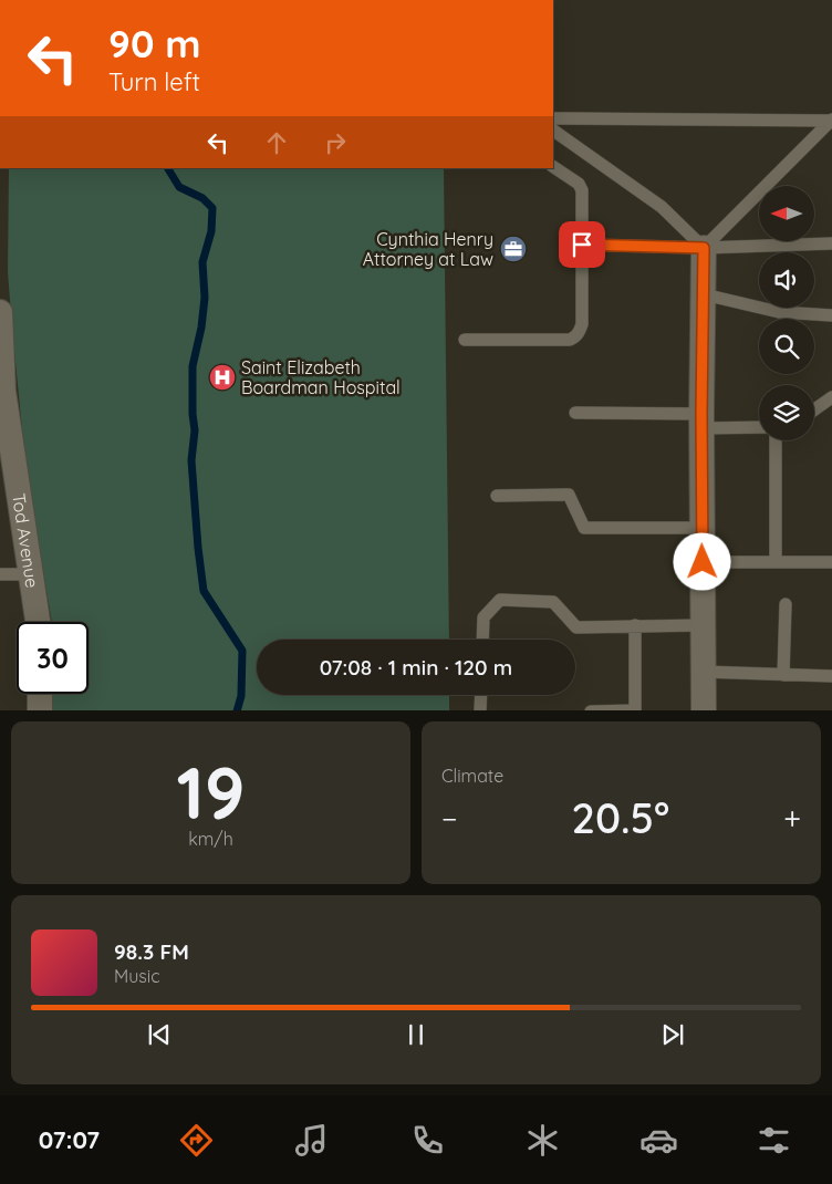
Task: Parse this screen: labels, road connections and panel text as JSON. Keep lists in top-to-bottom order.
{
  "streets": {
    "street": ["Tod Avenue"]
  },
  "places": {
    "office": ["Cynthia Henry Attorney at Law"],
    "hospital": ["Saint Elizabeth Boardman Hospital"]
  },
  "north": "left",
  "page": {
    "turn": ["90 m", "Turn left"],
    "limit": "30",
    "trip": "07:08 · 1 min · 120 m",
    "tile": [
      ["19", "km/h"],
      "Climate"
    ],
    "heat": ["−", "20.5°", "+"],
    "song": ["98.3 FM", "Music"],
    "tabs": "07:07"
  }
}
